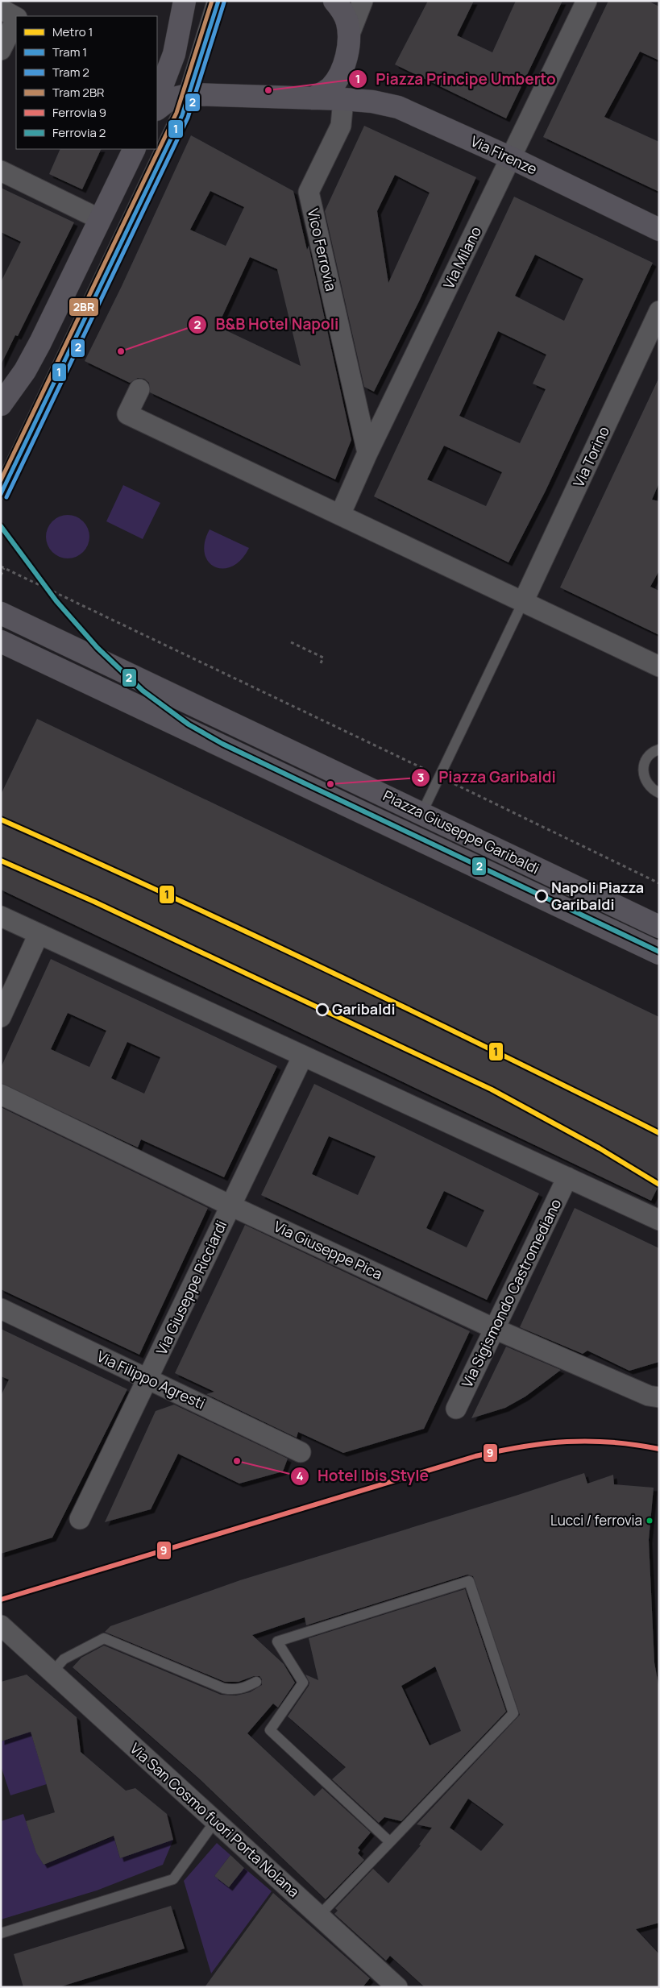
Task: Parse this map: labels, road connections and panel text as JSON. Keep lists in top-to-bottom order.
{
  "streets": {
    "main road": ["Via Firenze", "Piazza Giuseppe Garibaldi"],
    "street": [
      "Vico Ferrovia",
      "Via Milano",
      "Via Torino",
      "Via Giuseppe Pica",
      "Via Giuseppe Ricciardi",
      "Via Sigismondo Castromediano",
      "Via Filippo Agresti",
      "Via San Cosmo fuori Porta Nolana"
    ]
  },
  "crossings": [
    ["Via Firenze", "Vico Ferrovia"],
    ["Via Firenze", "Via Milano"],
    ["Vico Ferrovia", "Via Milano"],
    ["Via Giuseppe Pica", "Via Giuseppe Ricciardi"],
    ["Via Giuseppe Pica", "Via Sigismondo Castromediano"],
    ["Via Giuseppe Ricciardi", "Via Filippo Agresti"]
  ],
  "places": [
    "Piazza Principe Umberto",
    "B&B Hotel Napoli",
    "Piazza Garibaldi",
    "Napoli Piazza Garibaldi",
    "Garibaldi",
    "Hotel Ibis Style",
    "Lucci / ferrovia"
  ],
  "lines": [
    "tram line 1",
    "tram line 2BR",
    "tram line 2",
    "rail line 2",
    "metro line 1",
    "rail line 9"
  ],
  "legend": [
    "Metro 1",
    "Tram 1",
    "Tram 2",
    "Tram 2BR",
    "Ferrovia 9",
    "Ferrovia 2"
  ]
}
